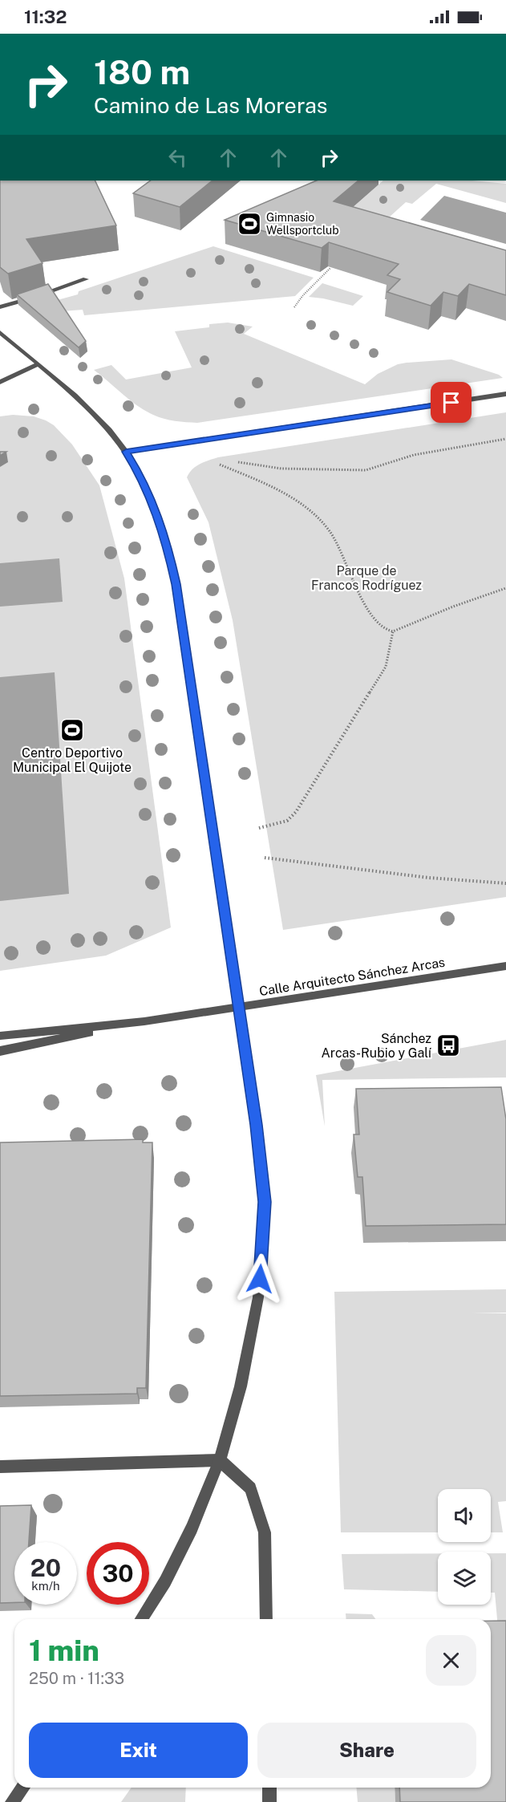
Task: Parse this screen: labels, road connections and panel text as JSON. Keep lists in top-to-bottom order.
{
  "streets": {
    "street": ["Calle Arquitecto Sánchez Arcas"]
  },
  "parks": ["Parque de Francos Rodríguez"],
  "places": {
    "sports": ["Gimnasio Wellsportclub", "Centro Deportivo Municipal El Quijote"],
    "bus stop": ["Sánchez Arcas-Rubio y Galí"]
  },
  "page": {
    "status": "11:32",
    "turn": ["180 m", "Camino de Las Moreras"],
    "speed": "20 km/h",
    "limit": "30",
    "heading": ["1 min", "250 m · 11:33"],
    "buttons": ["Exit", "Share"]
  }
}
